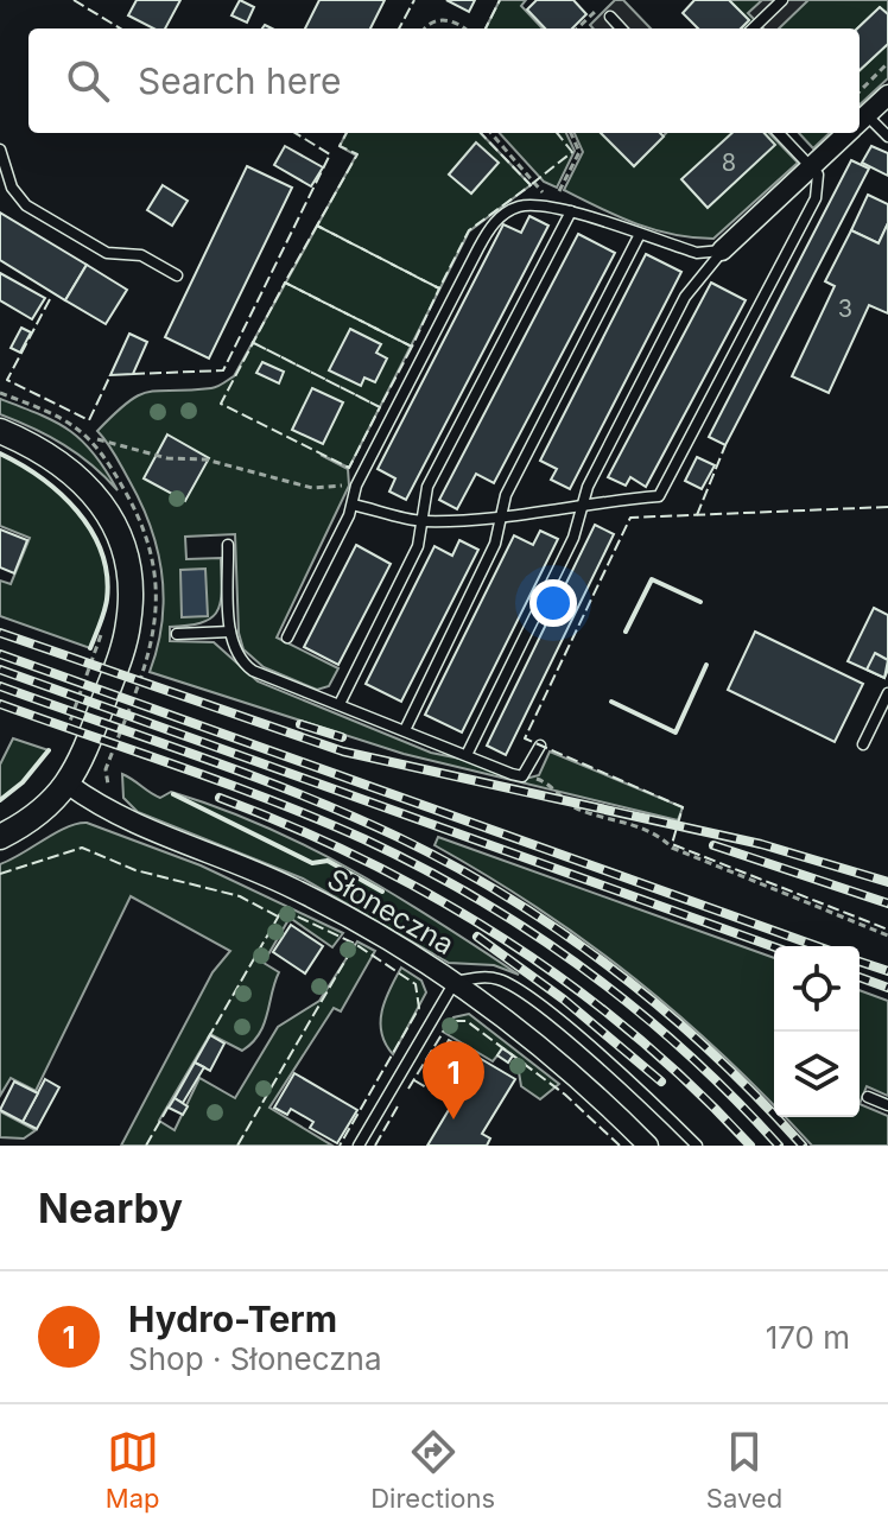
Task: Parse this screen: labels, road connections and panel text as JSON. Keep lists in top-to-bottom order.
{
  "streets": {
    "street": ["Słoneczna"]
  },
  "house_numbers": ["8", "3"],
  "page": {
    "search": "Search here",
    "pins": "1",
    "heading": "Nearby",
    "list": [
      {
        "mark": "1",
        "name": "Hydro-Term",
        "note": "Shop · Słoneczna",
        "value": "170 m"
      }
    ],
    "nav": ["Map", "Directions", "Saved"]
  }
}
